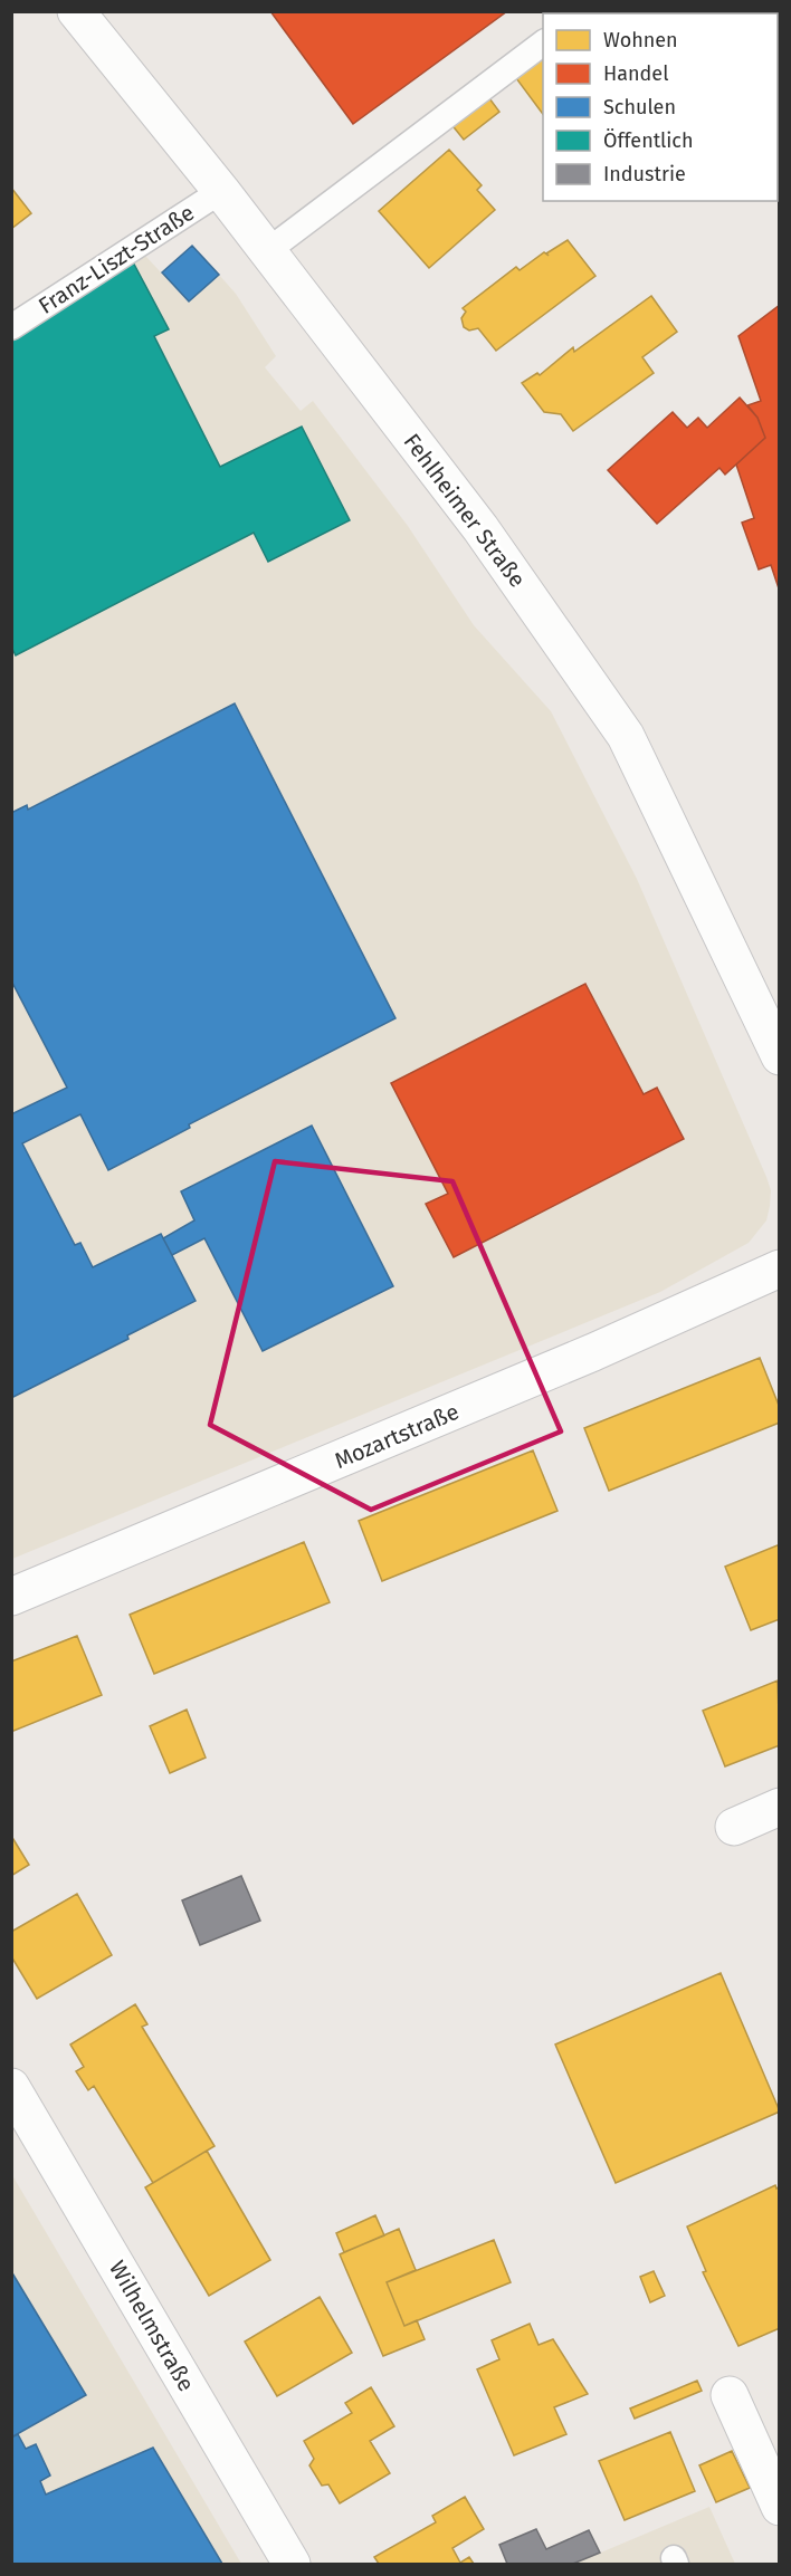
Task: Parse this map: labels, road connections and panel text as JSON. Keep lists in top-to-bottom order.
{
  "streets": {
    "street": ["Fehlheimer Straße", "Mozartstraße", "Wilhelmstraße"],
    "lane": ["Franz-Liszt-Straße"]
  },
  "crossings": [
    ["Franz-Liszt-Straße", "Fehlheimer Straße"]
  ],
  "legend": [
    "Wohnen",
    "Handel",
    "Schulen",
    "Öffentlich",
    "Industrie"
  ]
}
